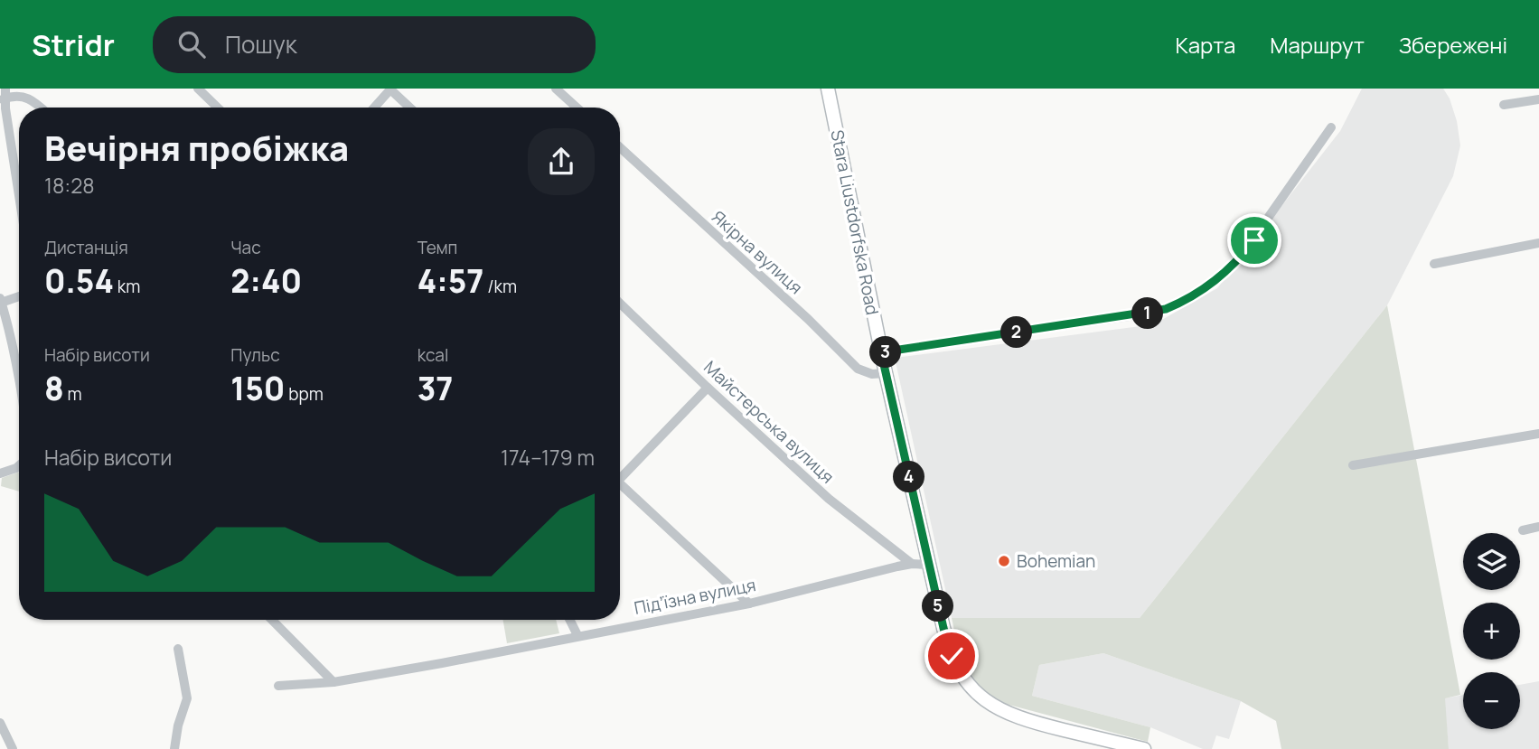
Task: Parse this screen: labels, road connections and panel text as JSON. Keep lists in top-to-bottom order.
{
  "streets": {
    "main road": ["Stara Liustdorfska Road"],
    "street": ["Якірна вулиця", "Майстерська вулиця", "Підʼїзна вулиця"]
  },
  "crossings": [
    ["Stara Liustdorfska Road", "Якірна вулиця"],
    ["Stara Liustdorfska Road", "Підʼїзна вулиця"],
    ["Майстерська вулиця", "Підʼїзна вулиця"]
  ],
  "places": ["Bohemian"],
  "page": {
    "header": "Stridr",
    "search": "Пошук",
    "nav": ["Карта", "Маршрут", "Збережені"],
    "heading": ["Вечірня пробіжка", "18:28"],
    "stats": [
      ["Дистанція", "0.54 km"],
      ["Час", "2:40"],
      ["Темп", "4:57 /km"],
      ["Набір висоти", "8 m"],
      ["Пульс", "150 bpm"],
      ["kcal", "37"]
    ],
    "pins": [
      "1",
      "2",
      "3",
      "4",
      "5"
    ],
    "chart": ["Набір висоти", "174–179 m"],
    "map_buttons": ["+", "−"]
  }
}
